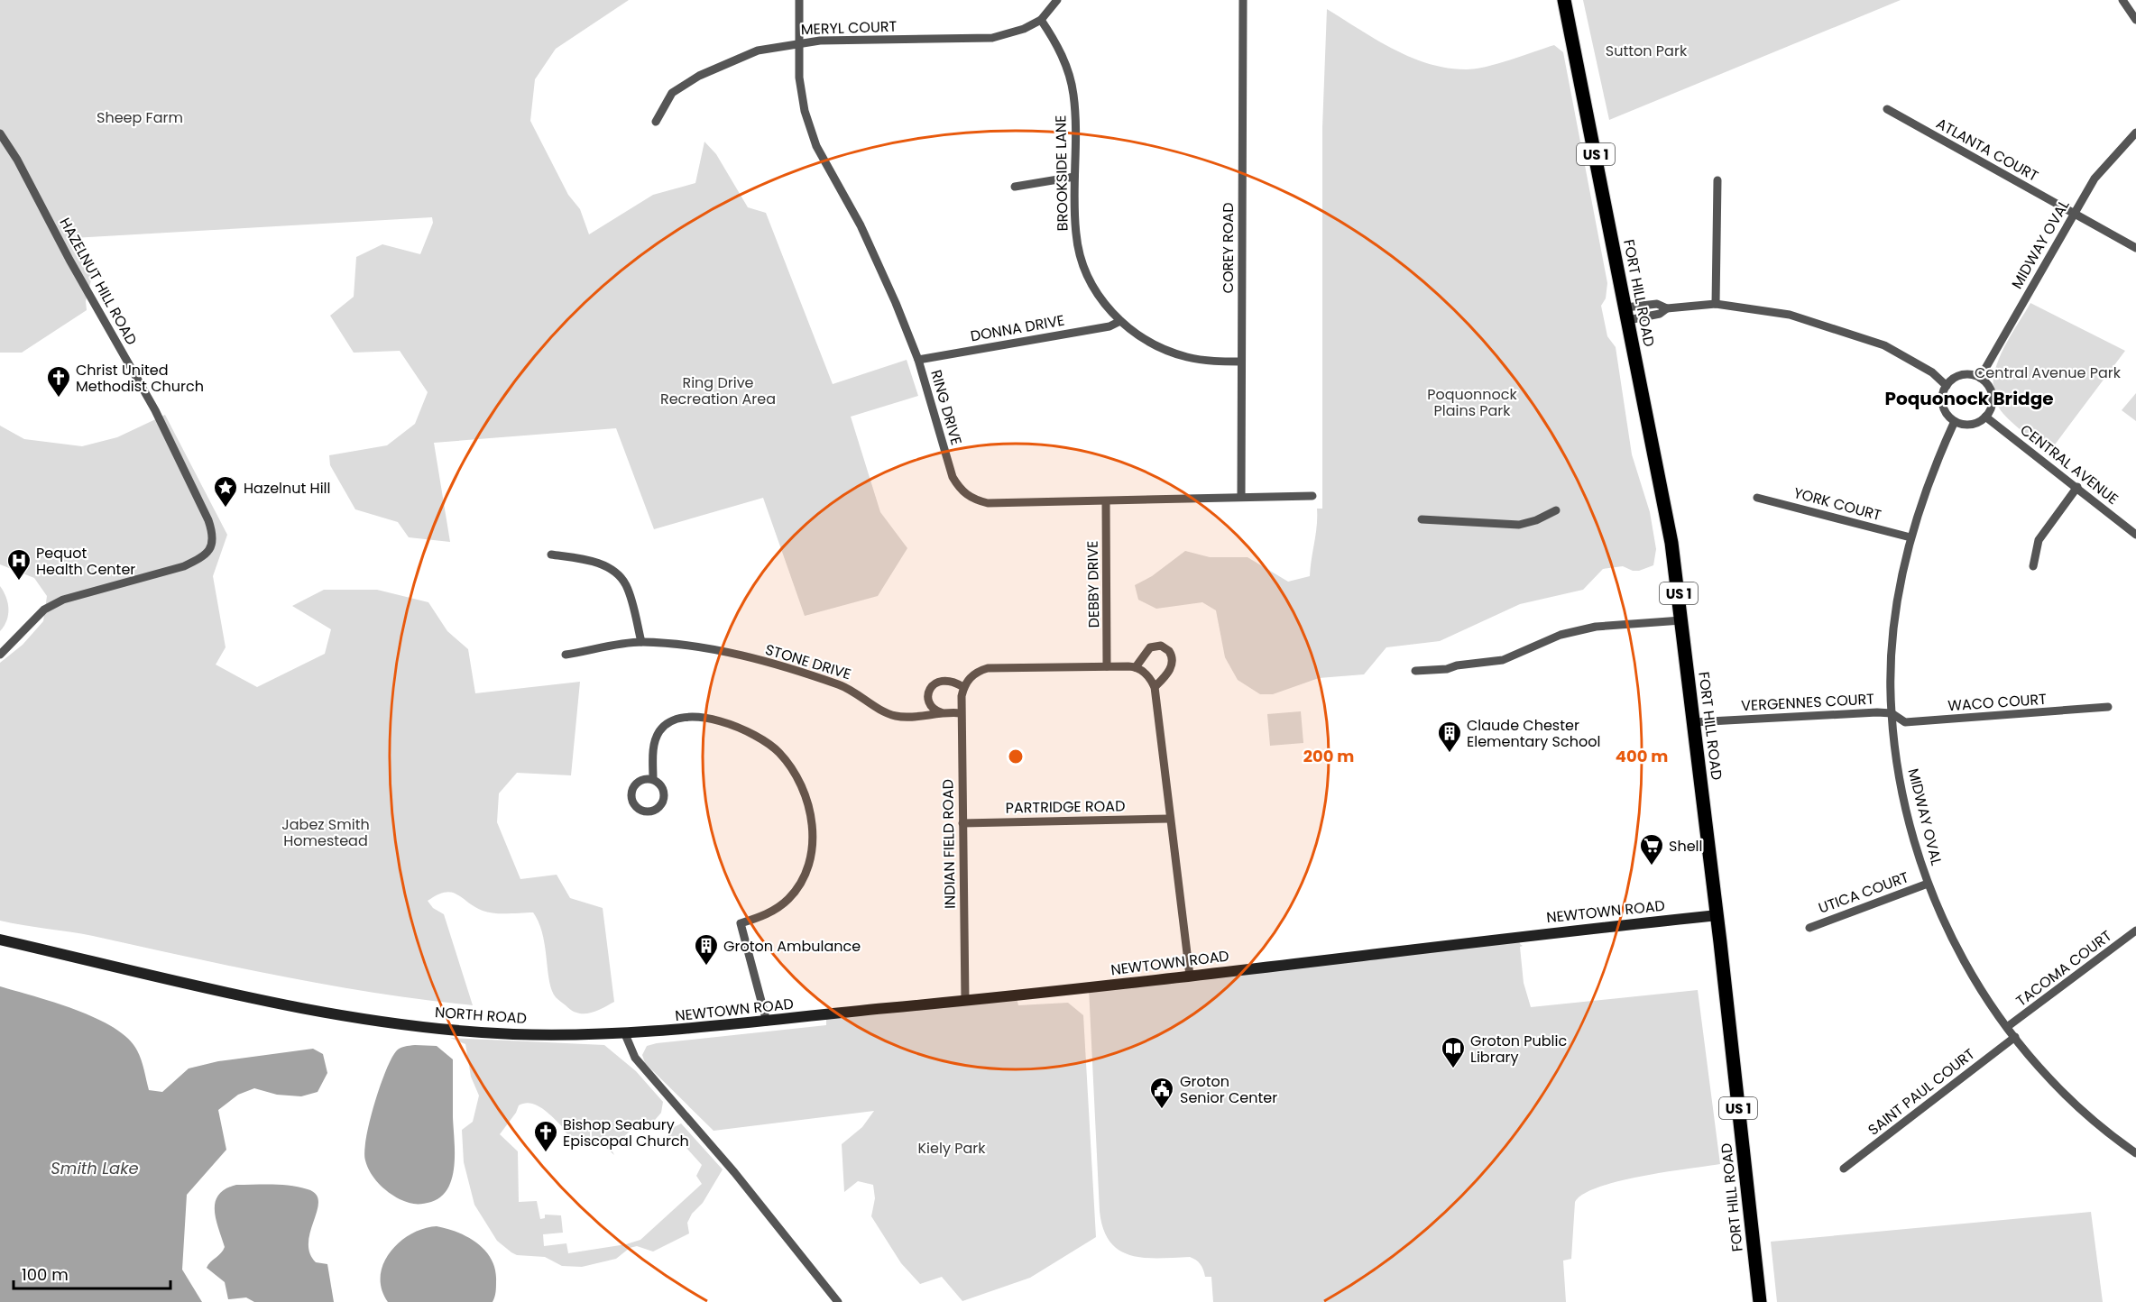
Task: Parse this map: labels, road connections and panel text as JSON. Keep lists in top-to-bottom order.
{
  "streets": {
    "main road": [
      "US 1",
      "FORT HILL ROAD",
      "NEWTOWN ROAD",
      "NORTH ROAD"
    ],
    "street": [
      "MERYL COURT",
      "ATLANTA COURT",
      "BROOKSIDE LANE",
      "MIDWAY OVAL",
      "COREY ROAD",
      "HAZELNUT HILL ROAD",
      "DONNA DRIVE",
      "RING DRIVE",
      "CENTRAL AVENUE",
      "YORK COURT",
      "DEBBY DRIVE",
      "STONE DRIVE",
      "VERGENNES COURT",
      "WACO COURT",
      "PARTRIDGE ROAD",
      "INDIAN FIELD ROAD",
      "UTICA COURT",
      "TACOMA COURT",
      "SAINT PAUL COURT"
    ]
  },
  "crossings": [
    ["MERYL COURT", "BROOKSIDE LANE"],
    ["MERYL COURT", "RING DRIVE"],
    ["ATLANTA COURT", "MIDWAY OVAL"],
    ["BROOKSIDE LANE", "COREY ROAD"],
    ["BROOKSIDE LANE", "DONNA DRIVE"],
    ["MIDWAY OVAL", "CENTRAL AVENUE"],
    ["MIDWAY OVAL", "YORK COURT"],
    ["MIDWAY OVAL", "VERGENNES COURT"],
    ["MIDWAY OVAL", "WACO COURT"],
    ["MIDWAY OVAL", "UTICA COURT"],
    ["MIDWAY OVAL", "TACOMA COURT"],
    ["MIDWAY OVAL", "SAINT PAUL COURT"],
    ["COREY ROAD", "RING DRIVE"],
    ["FORT HILL ROAD", "VERGENNES COURT"],
    ["FORT HILL ROAD", "NEWTOWN ROAD"],
    ["DONNA DRIVE", "RING DRIVE"],
    ["RING DRIVE", "DEBBY DRIVE"],
    ["STONE DRIVE", "INDIAN FIELD ROAD"],
    ["VERGENNES COURT", "WACO COURT"],
    ["PARTRIDGE ROAD", "INDIAN FIELD ROAD"],
    ["INDIAN FIELD ROAD", "NEWTOWN ROAD"],
    ["NEWTOWN ROAD", "NORTH ROAD"]
  ],
  "districts": ["Poquonock Bridge"],
  "water": ["Smith Lake"],
  "parks": [
    "Sutton Park",
    "Sheep Farm",
    "Central Avenue Park",
    "Ring Drive Recreation Area",
    "Poquonnock Plains Park",
    "Jabez Smith Homestead",
    "Kiely Park"
  ],
  "places": {
    "church": ["Christ United Methodist Church", "Bishop Seabury Episcopal Church"],
    "place": ["Hazelnut Hill"],
    "hospital": ["Pequot Health Center"],
    "building": ["Claude Chester Elementary School", "Groton Ambulance"],
    "supermarket": ["Shell"],
    "library": ["Groton Public Library"],
    "public building": ["Groton Senior Center"]
  },
  "scale_bar": "100 m",
  "rings": ["200 m", "400 m"]
}
